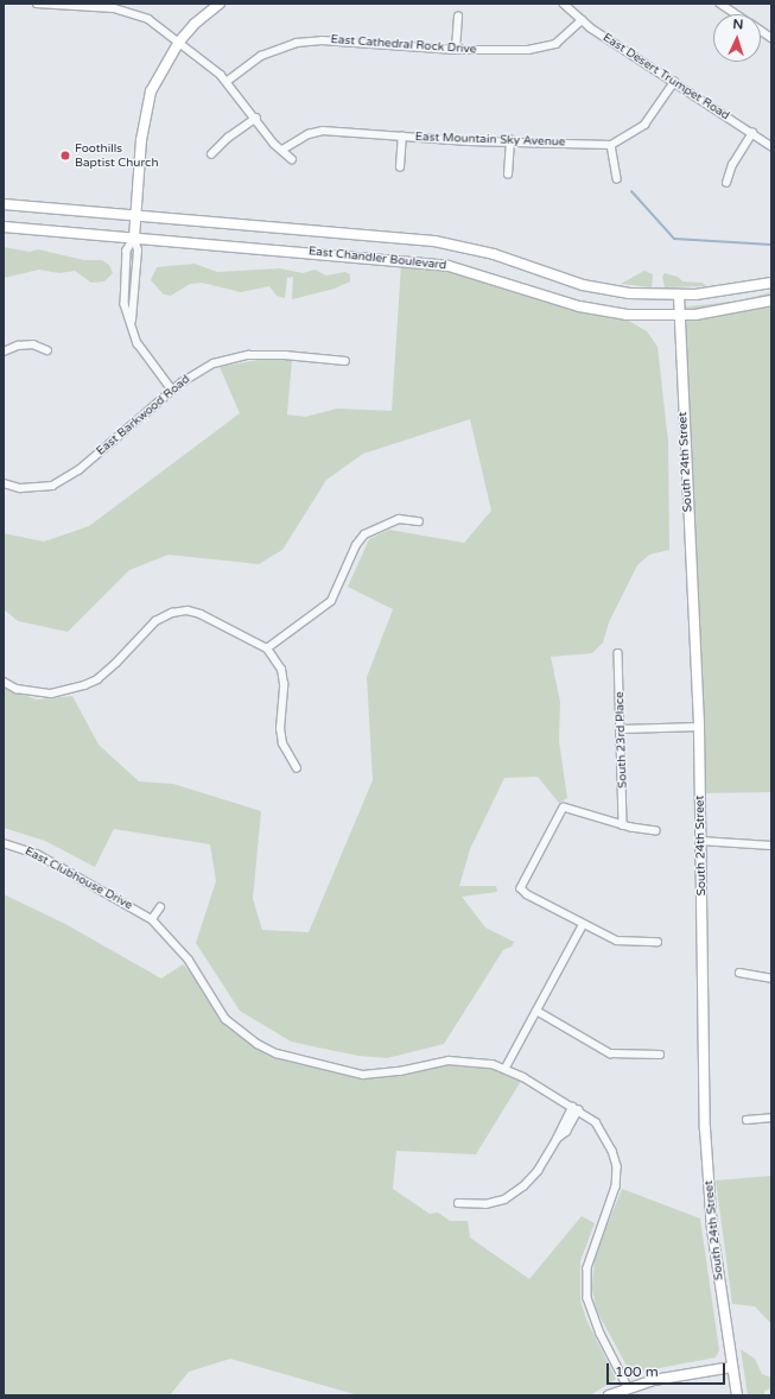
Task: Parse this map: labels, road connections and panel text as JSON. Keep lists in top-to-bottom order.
{
  "streets": {
    "main road": ["East Chandler Boulevard", "South 24th Street"],
    "street": [
      "East Cathedral Rock Drive",
      "East Desert Trumpet Road",
      "East Mountain Sky Avenue",
      "East Barkwood Road",
      "South 23rd Place",
      "East Clubhouse Drive"
    ]
  },
  "crossings": [
    ["East Cathedral Rock Drive", "East Desert Trumpet Road"],
    ["East Desert Trumpet Road", "East Mountain Sky Avenue"],
    ["East Chandler Boulevard", "South 24th Street"]
  ],
  "places": ["Foothills Baptist Church"],
  "scale_bar": "100 m",
  "north": "top"
}
